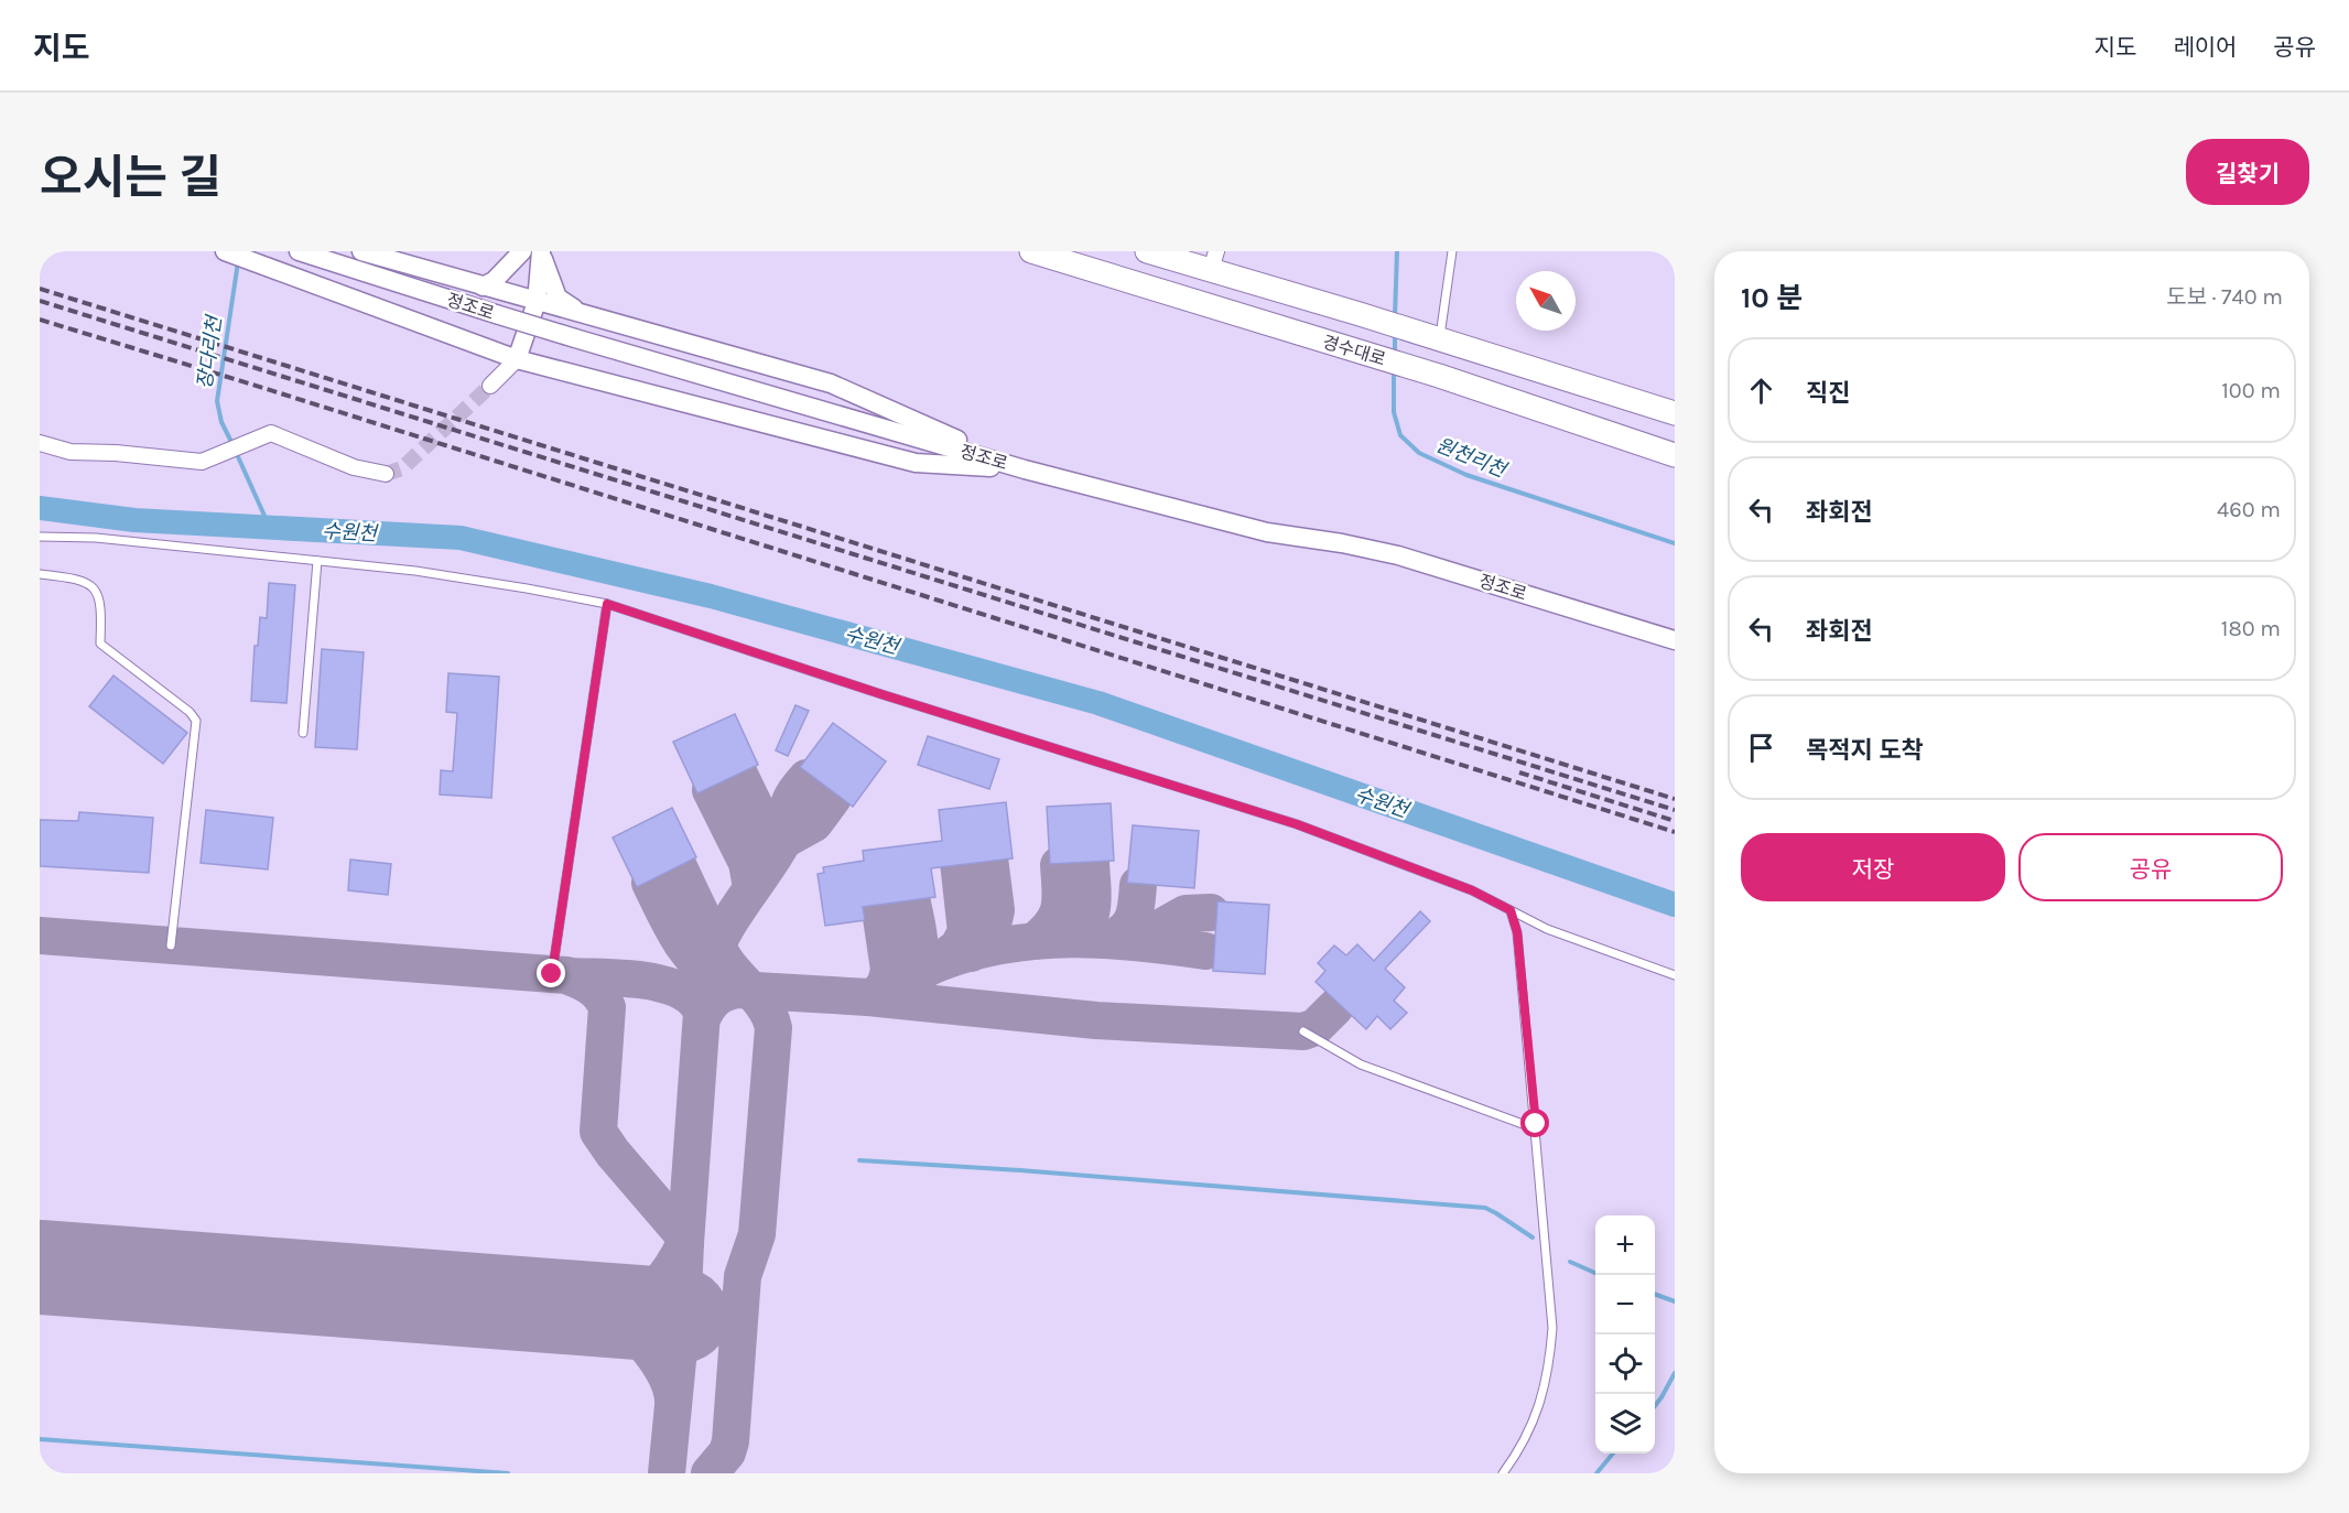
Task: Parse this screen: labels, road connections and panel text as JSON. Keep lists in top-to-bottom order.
{
  "streets": {
    "main road": ["경수대로"],
    "street": ["정조로"]
  },
  "water": ["장다리천", "원천리천", "수원천"],
  "north": "top left",
  "page": {
    "header": "지도",
    "nav": ["지도", "레이어", "공유"],
    "title": "오시는 길",
    "buttons": [
      "길찾기",
      ["저장", "공유"]
    ],
    "heading": ["10 분", "도보 · 740 m"],
    "list": [
      ["직진", "100 m"],
      ["좌회전", "460 m"],
      ["좌회전", "180 m"],
      "목적지 도착"
    ],
    "map_buttons": ["+", "−"]
  }
}
